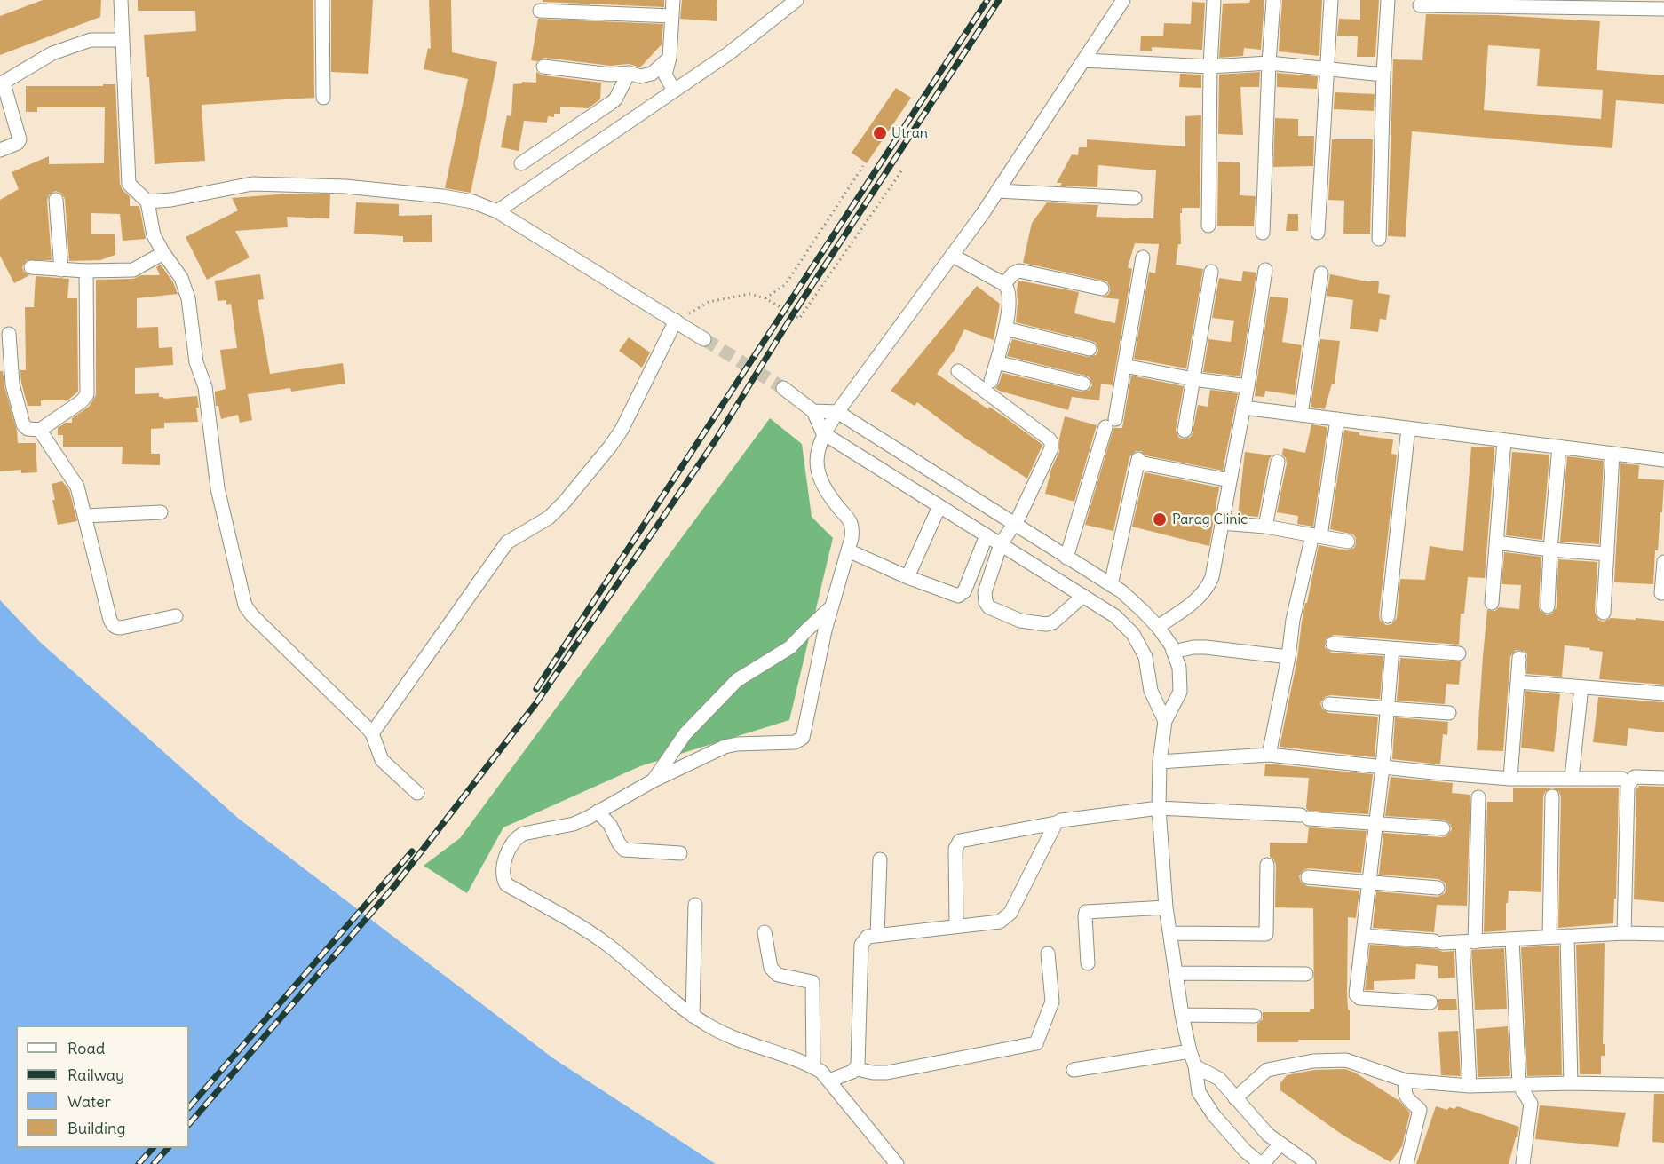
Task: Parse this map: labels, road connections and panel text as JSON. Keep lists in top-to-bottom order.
{
  "places": ["Utran", "Parag Clinic"],
  "legend": [
    "Road",
    "Railway",
    "Water",
    "Building"
  ]
}
